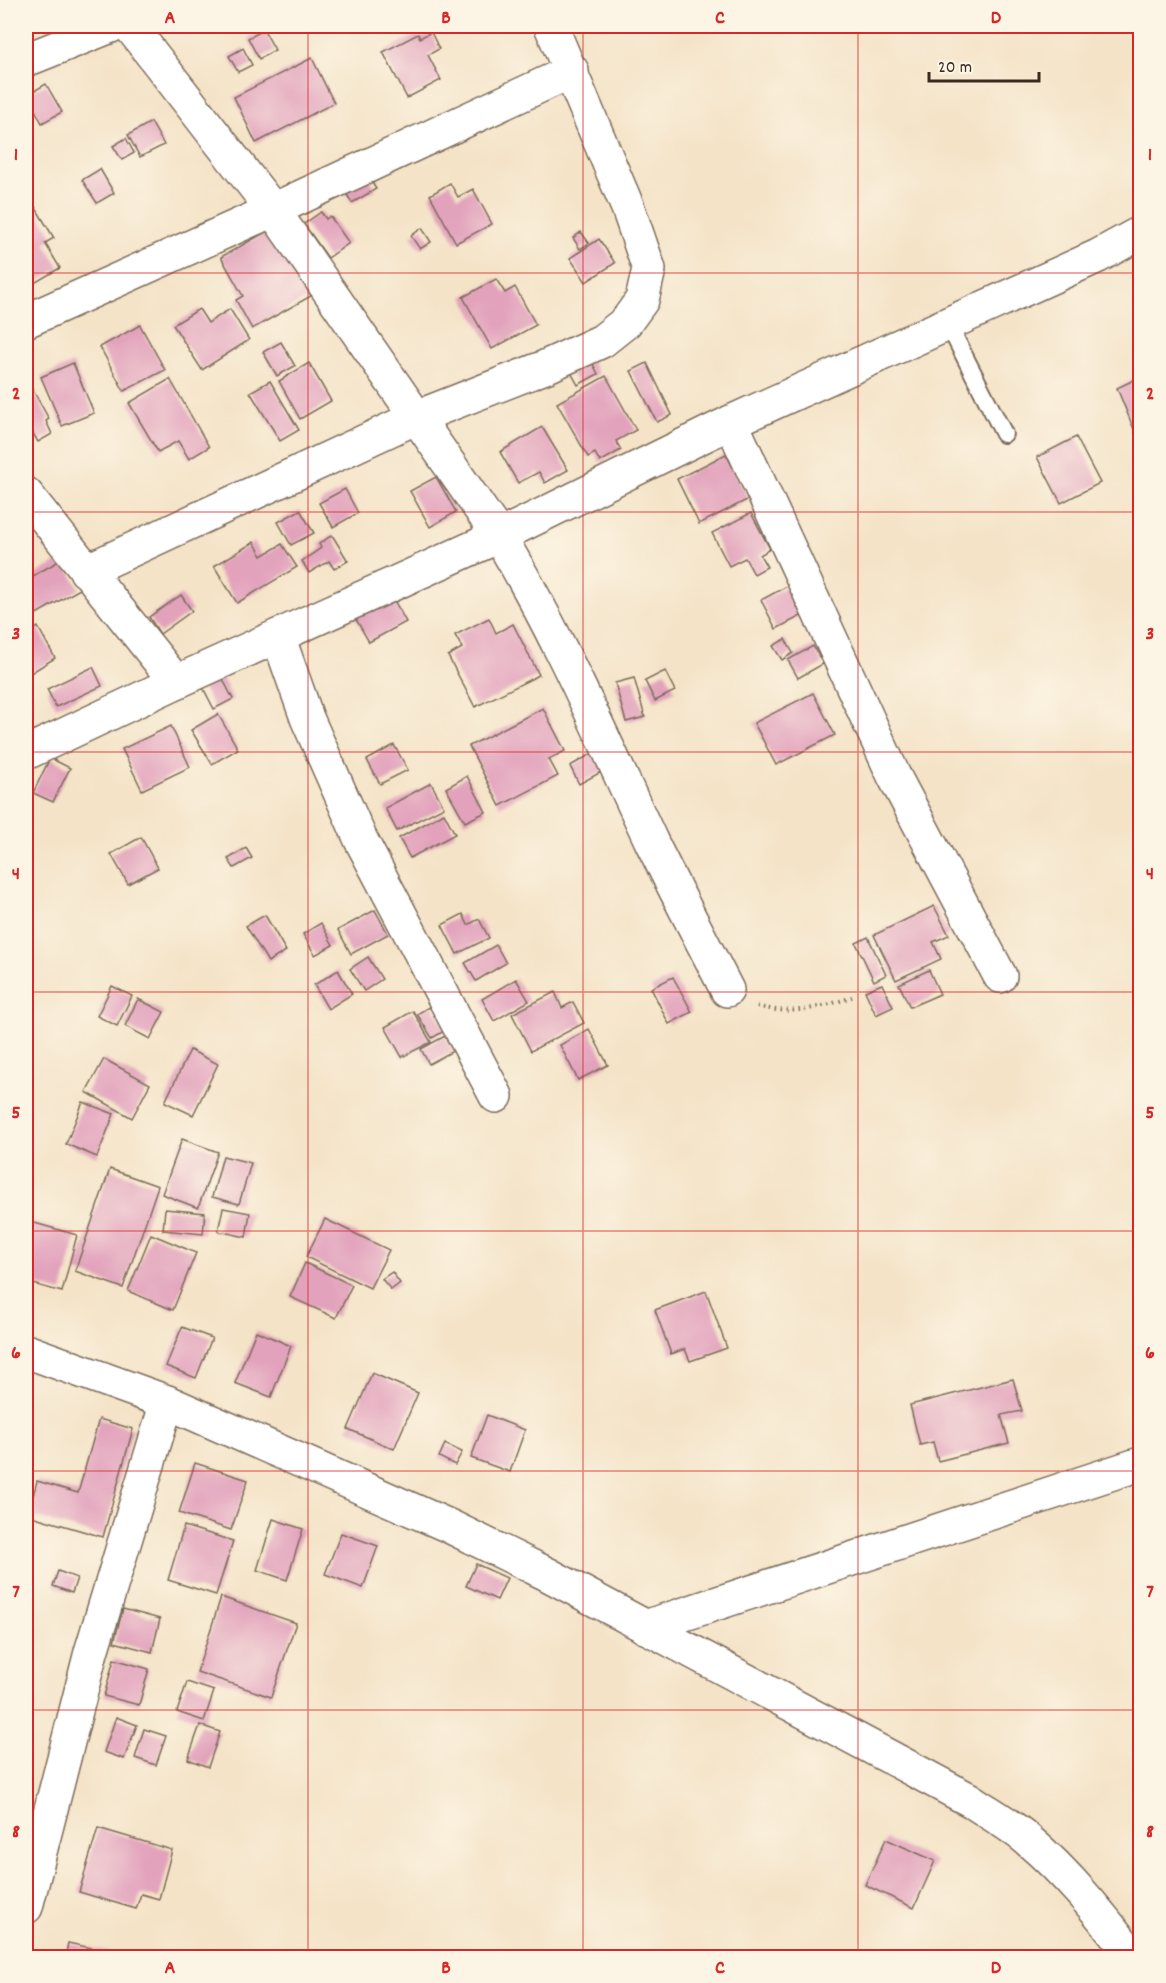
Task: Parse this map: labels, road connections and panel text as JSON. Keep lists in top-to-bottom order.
{
  "scale_bar": "20 m",
  "grid": {
    "columns": [
      "A",
      "B",
      "C",
      "D"
    ],
    "rows": [
      "1",
      "2",
      "3",
      "4",
      "5",
      "6",
      "7",
      "8"
    ]
  }
}
